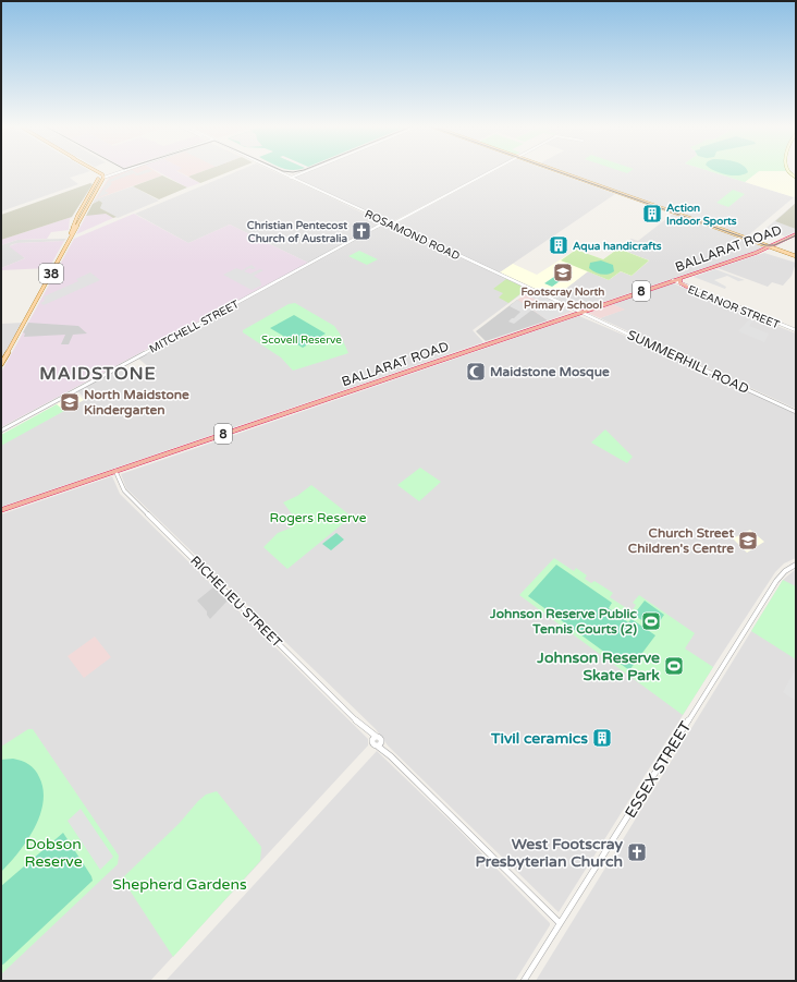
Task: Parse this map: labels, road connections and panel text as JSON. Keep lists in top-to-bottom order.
{
  "streets": {
    "highway": ["BALLARAT ROAD", "8"],
    "main road": ["38"],
    "street": [
      "ROSAMOND ROAD",
      "ELEANOR STREET",
      "MITCHELL STREET",
      "SUMMERHILL ROAD",
      "RICHELIEU STREET",
      "ESSEX STREET"
    ]
  },
  "crossings": [
    ["ROSAMOND ROAD", "BALLARAT ROAD"],
    ["ROSAMOND ROAD", "MITCHELL STREET"],
    ["ROSAMOND ROAD", "SUMMERHILL ROAD"],
    ["BALLARAT ROAD", "ELEANOR STREET"],
    ["BALLARAT ROAD", "SUMMERHILL ROAD"],
    ["BALLARAT ROAD", "RICHELIEU STREET"],
    ["RICHELIEU STREET", "ESSEX STREET"]
  ],
  "districts": ["MAIDSTONE"],
  "parks": [
    "Scovell Reserve",
    "Rogers Reserve",
    "Dobson Reserve",
    "Shepherd Gardens"
  ],
  "places": {
    "building": ["Action Indoor Sports", "Aqua handicrafts", "Tivil ceramics"],
    "church": ["Christian Pentecost Church of Australia", "West Footscray Presbyterian Church"],
    "school or university": ["Footscray North Primary School", "North Maidstone Kindergarten", "Church Street Children's Centre"],
    "mosque": ["Maidstone Mosque"],
    "sports": ["Johnson Reserve Public Tennis Courts (2)", "Johnson Reserve Skate Park"]
  }
}
